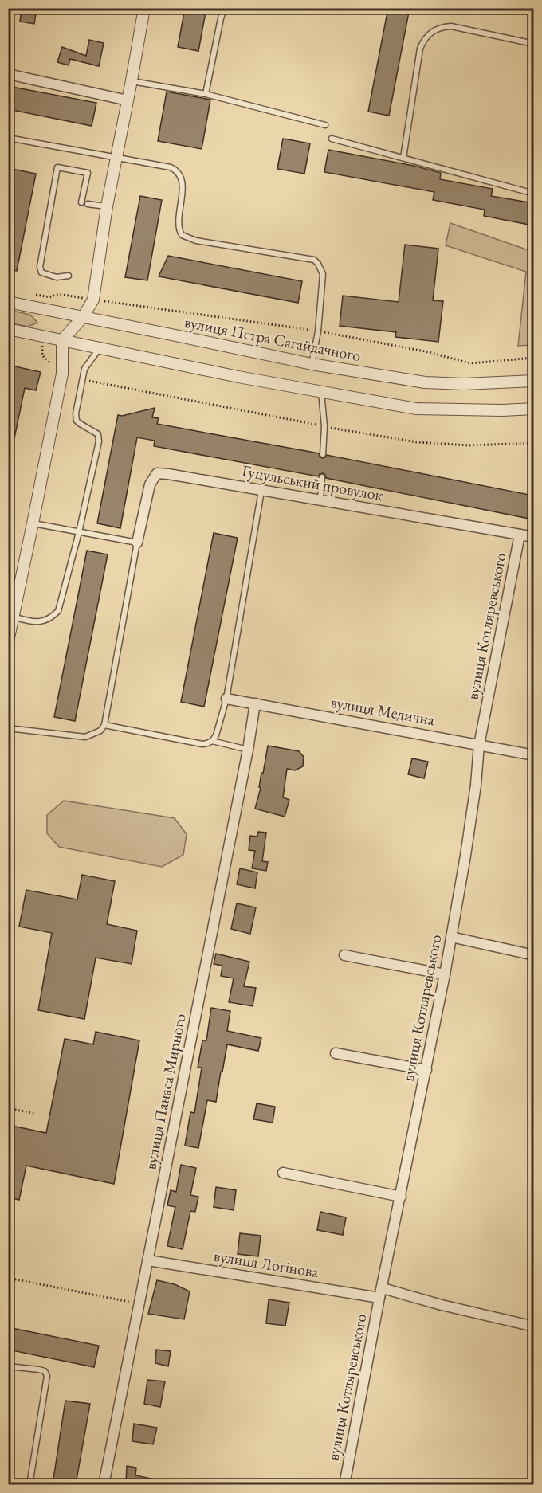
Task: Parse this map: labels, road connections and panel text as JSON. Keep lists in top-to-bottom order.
{
  "streets": {
    "street": [
      "вулиця Петра Сагайдачного",
      "Гуцульський провулок",
      "вулиця Котляревського",
      "вулиця Медична",
      "вулиця Панаса Мирного",
      "вулиця Логінова"
    ]
  },
  "crossings": [
    ["Гуцульський провулок", "вулиця Котляревського"],
    ["вулиця Котляревського", "вулиця Медична"],
    ["вулиця Котляревського", "вулиця Логінова"],
    ["вулиця Медична", "вулиця Панаса Мирного"],
    ["вулиця Панаса Мирного", "вулиця Логінова"]
  ]
}
